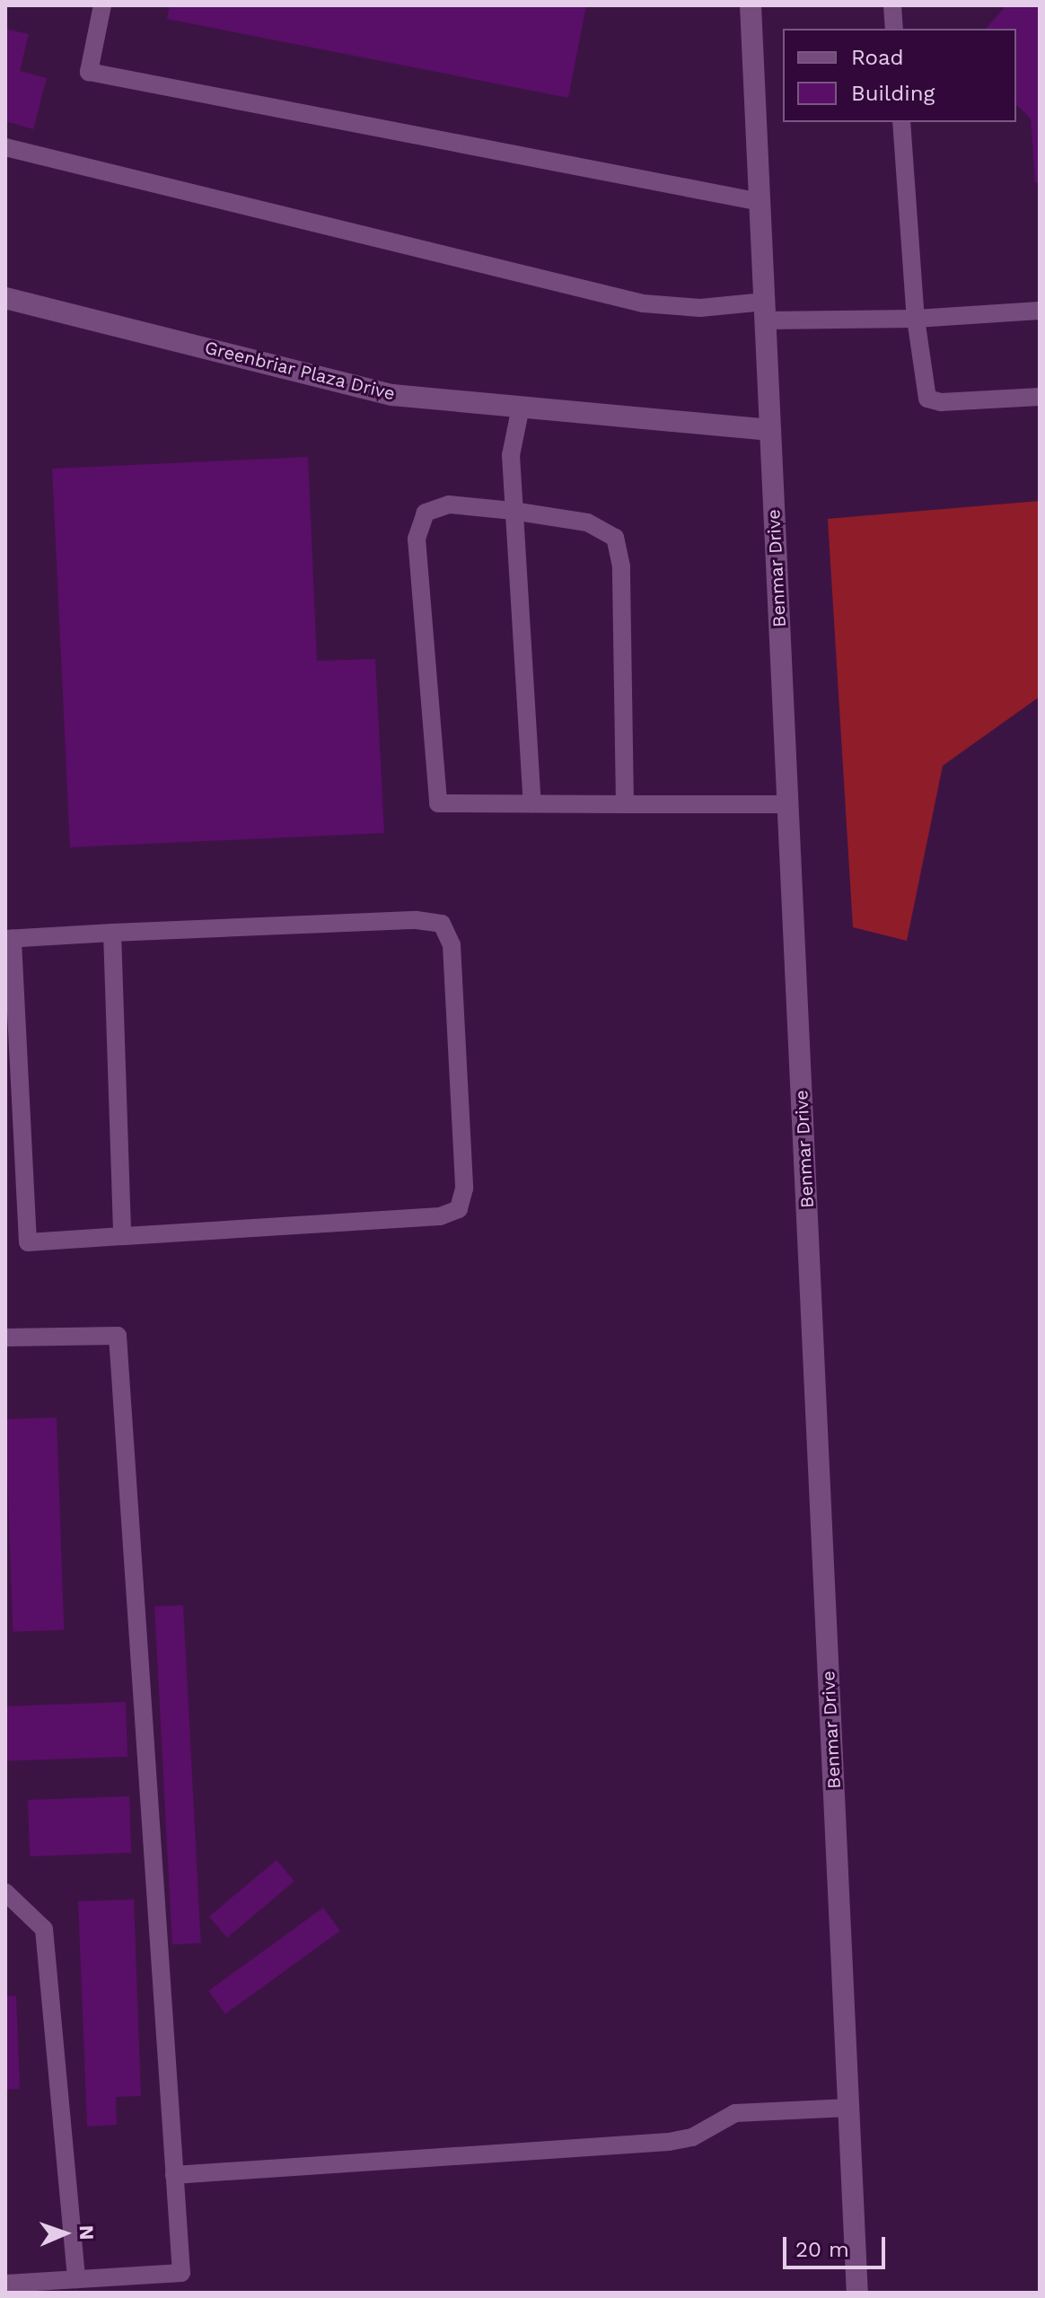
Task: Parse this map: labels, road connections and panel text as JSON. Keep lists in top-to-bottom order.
{
  "streets": {
    "street": ["Greenbriar Plaza Drive", "Benmar Drive"]
  },
  "crossings": [
    ["Greenbriar Plaza Drive", "Benmar Drive"]
  ],
  "legend": ["Road", "Building"],
  "scale_bar": "20 m",
  "north": "right"
}
